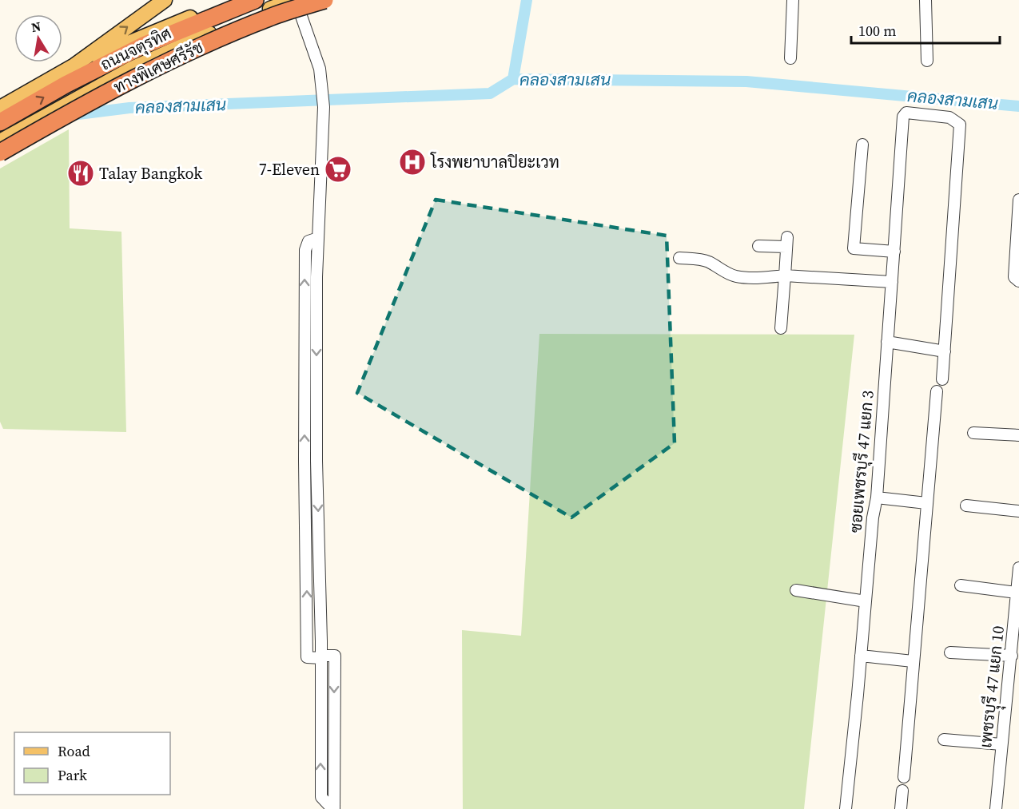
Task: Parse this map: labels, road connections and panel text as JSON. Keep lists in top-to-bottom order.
{
  "streets": {
    "highway": ["ทางพิเศษศรีรัช"],
    "main road": ["ถนนจตุรทิศ"],
    "street": ["ซอยเพชรบุรี 47 แยก 3", "เพชรบุุรี 47 แยก 10"]
  },
  "water": ["คลองสามเสน"],
  "places": {
    "hospital": ["โรงพยาบาลปิยะเวท"],
    "supermarket": ["7-Eleven"],
    "restaurant": ["Talay Bangkok"]
  },
  "legend": ["Road", "Park"],
  "scale_bar": "100 m",
  "north": "top"
}
